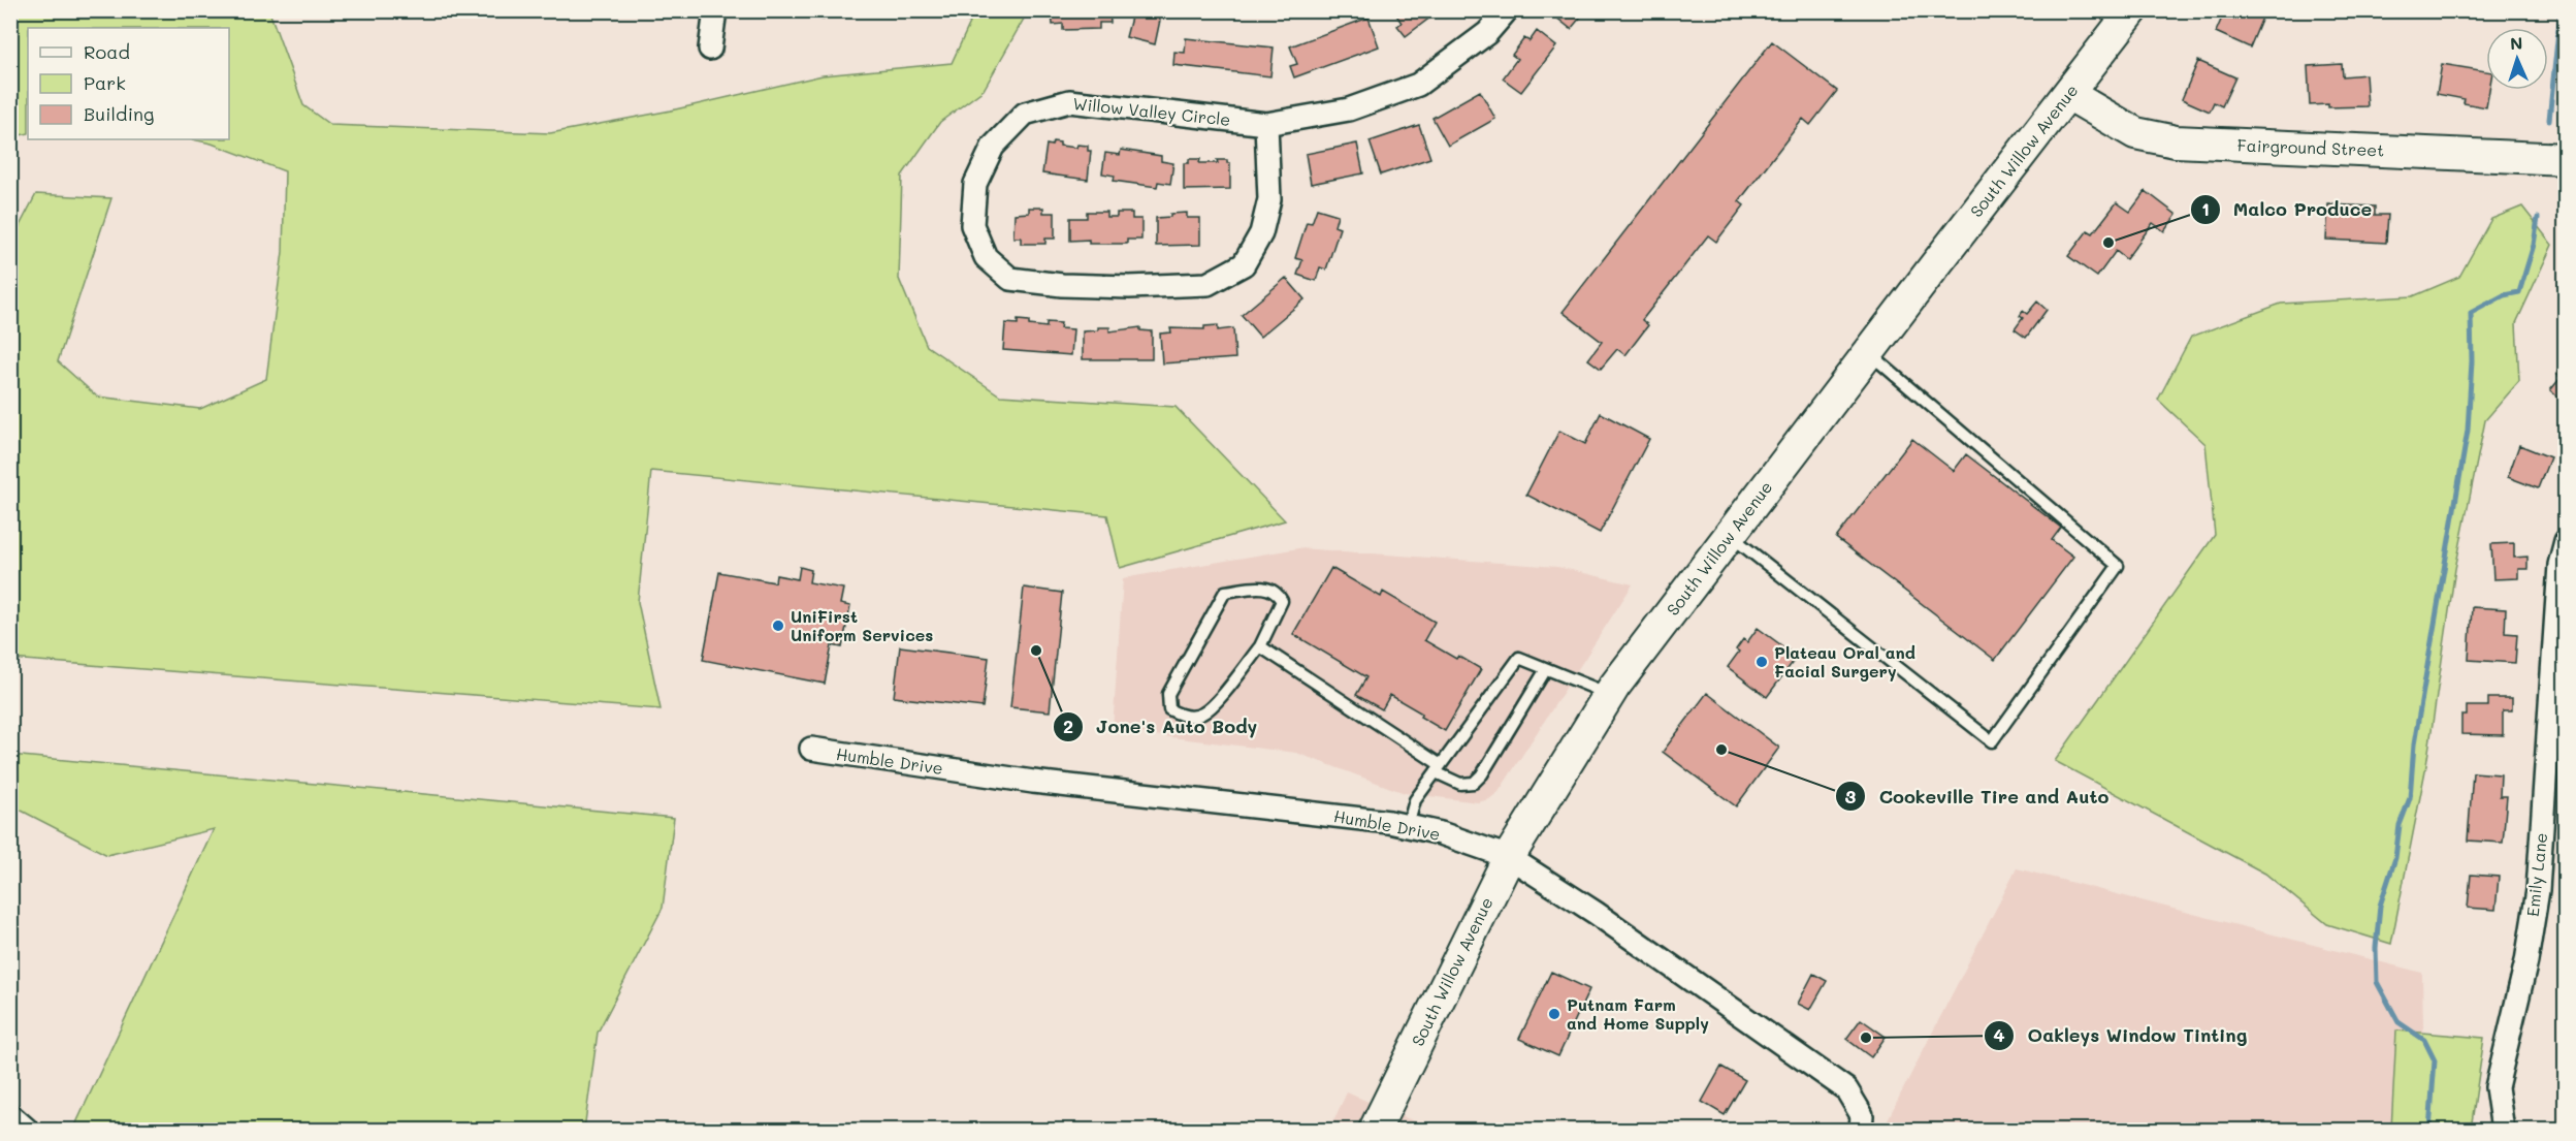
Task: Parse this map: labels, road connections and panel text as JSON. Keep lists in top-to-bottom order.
{
  "streets": {
    "main road": ["Fairground Street", "South Willow Avenue"],
    "street": ["Willow Valley Circle", "Humble Drive", "Emily Lane"]
  },
  "crossings": [
    ["Fairground Street", "South Willow Avenue"],
    ["South Willow Avenue", "Humble Drive"]
  ],
  "places": [
    "Malco Produce",
    "UniFirst Uniform Services",
    "Jone's Auto Body",
    "Plateau Oral and Facial Surgery",
    "Cookeville Tire and Auto",
    "Putnam Farm and Home Supply",
    "Oakleys Window Tinting"
  ],
  "legend": ["Road", "Park", "Building"],
  "north": "top"
}
